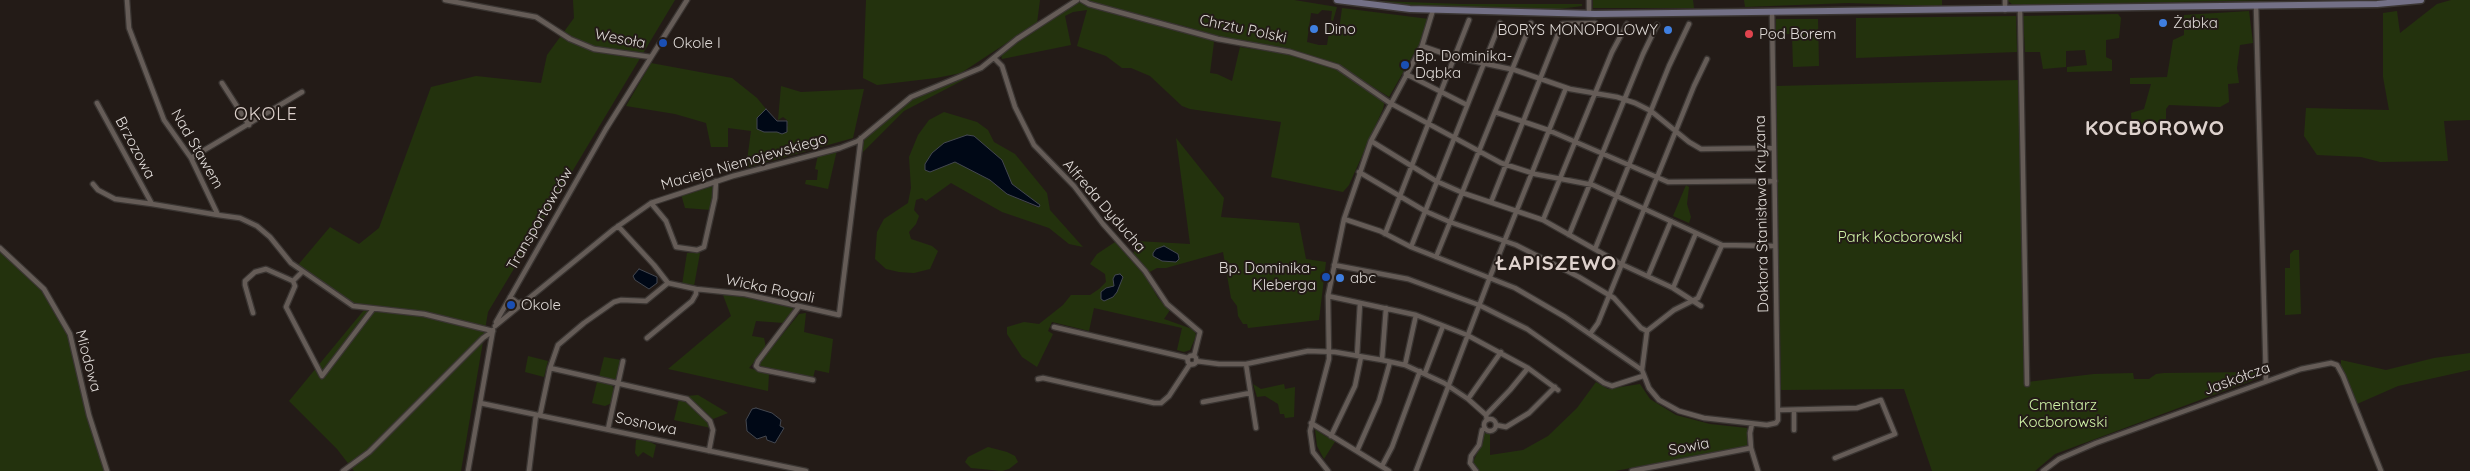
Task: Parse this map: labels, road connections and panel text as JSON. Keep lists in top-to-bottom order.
{
  "streets": {
    "street": [
      "Chrztu Polski",
      "Wesoła",
      "Brzozowa",
      "Nad Stawem",
      "Macieja Niemojewskiego",
      "Alfreda Dyducha",
      "Doktora Stanisława Kryzana",
      "Transportowców",
      "Wicka Rogali",
      "Miodowa",
      "Jaskółcza",
      "Sosnowa",
      "Sowia"
    ]
  },
  "crossings": [
    ["Wesoła", "Transportowców"],
    ["Brzozowa", "Nad Stawem"],
    ["Macieja Niemojewskiego", "Alfreda Dyducha"],
    ["Macieja Niemojewskiego", "Transportowców"],
    ["Macieja Niemojewskiego", "Wicka Rogali"],
    ["Transportowców", "Sosnowa"]
  ],
  "districts": ["OKOLE", "KOCBOROWO", "ŁAPISZEWO"],
  "parks": ["Park Kocborowski", "Cmentarz Kocborowski"],
  "places": [
    "Żabka",
    "Dino",
    "BORYS MONOPOLOWY",
    "Pod Borem",
    "Okole I",
    "Bp. Dominika- Dąbka",
    "Bp. Dominika- Kleberga",
    "abc",
    "Okole"
  ]
}
